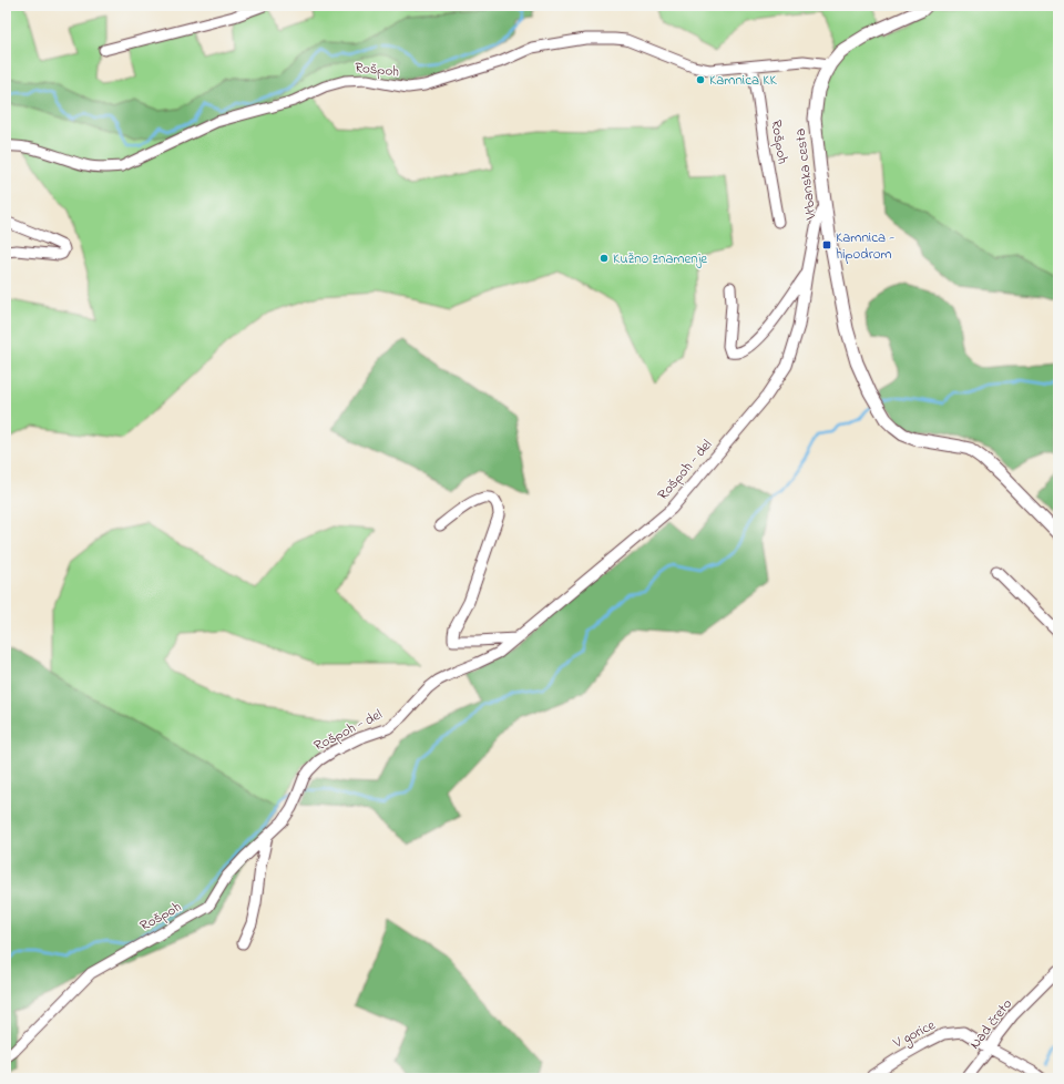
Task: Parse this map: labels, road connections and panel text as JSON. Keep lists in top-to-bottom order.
{
  "streets": {
    "street": [
      "Rošpoh",
      "Vrbanska cesta",
      "Rošpoh - del",
      "Nad čreto",
      "V gorice"
    ]
  },
  "crossings": [
    ["Rošpoh", "Vrbanska cesta"],
    ["Rošpoh", "Rošpoh - del"],
    ["Vrbanska cesta", "Rošpoh - del"],
    ["Nad čreto", "V gorice"]
  ],
  "places": {
    "other": ["Kamnica KK", "Kužno znamenje"],
    "transit": ["Kamnica - hipodrom"]
  }
}
